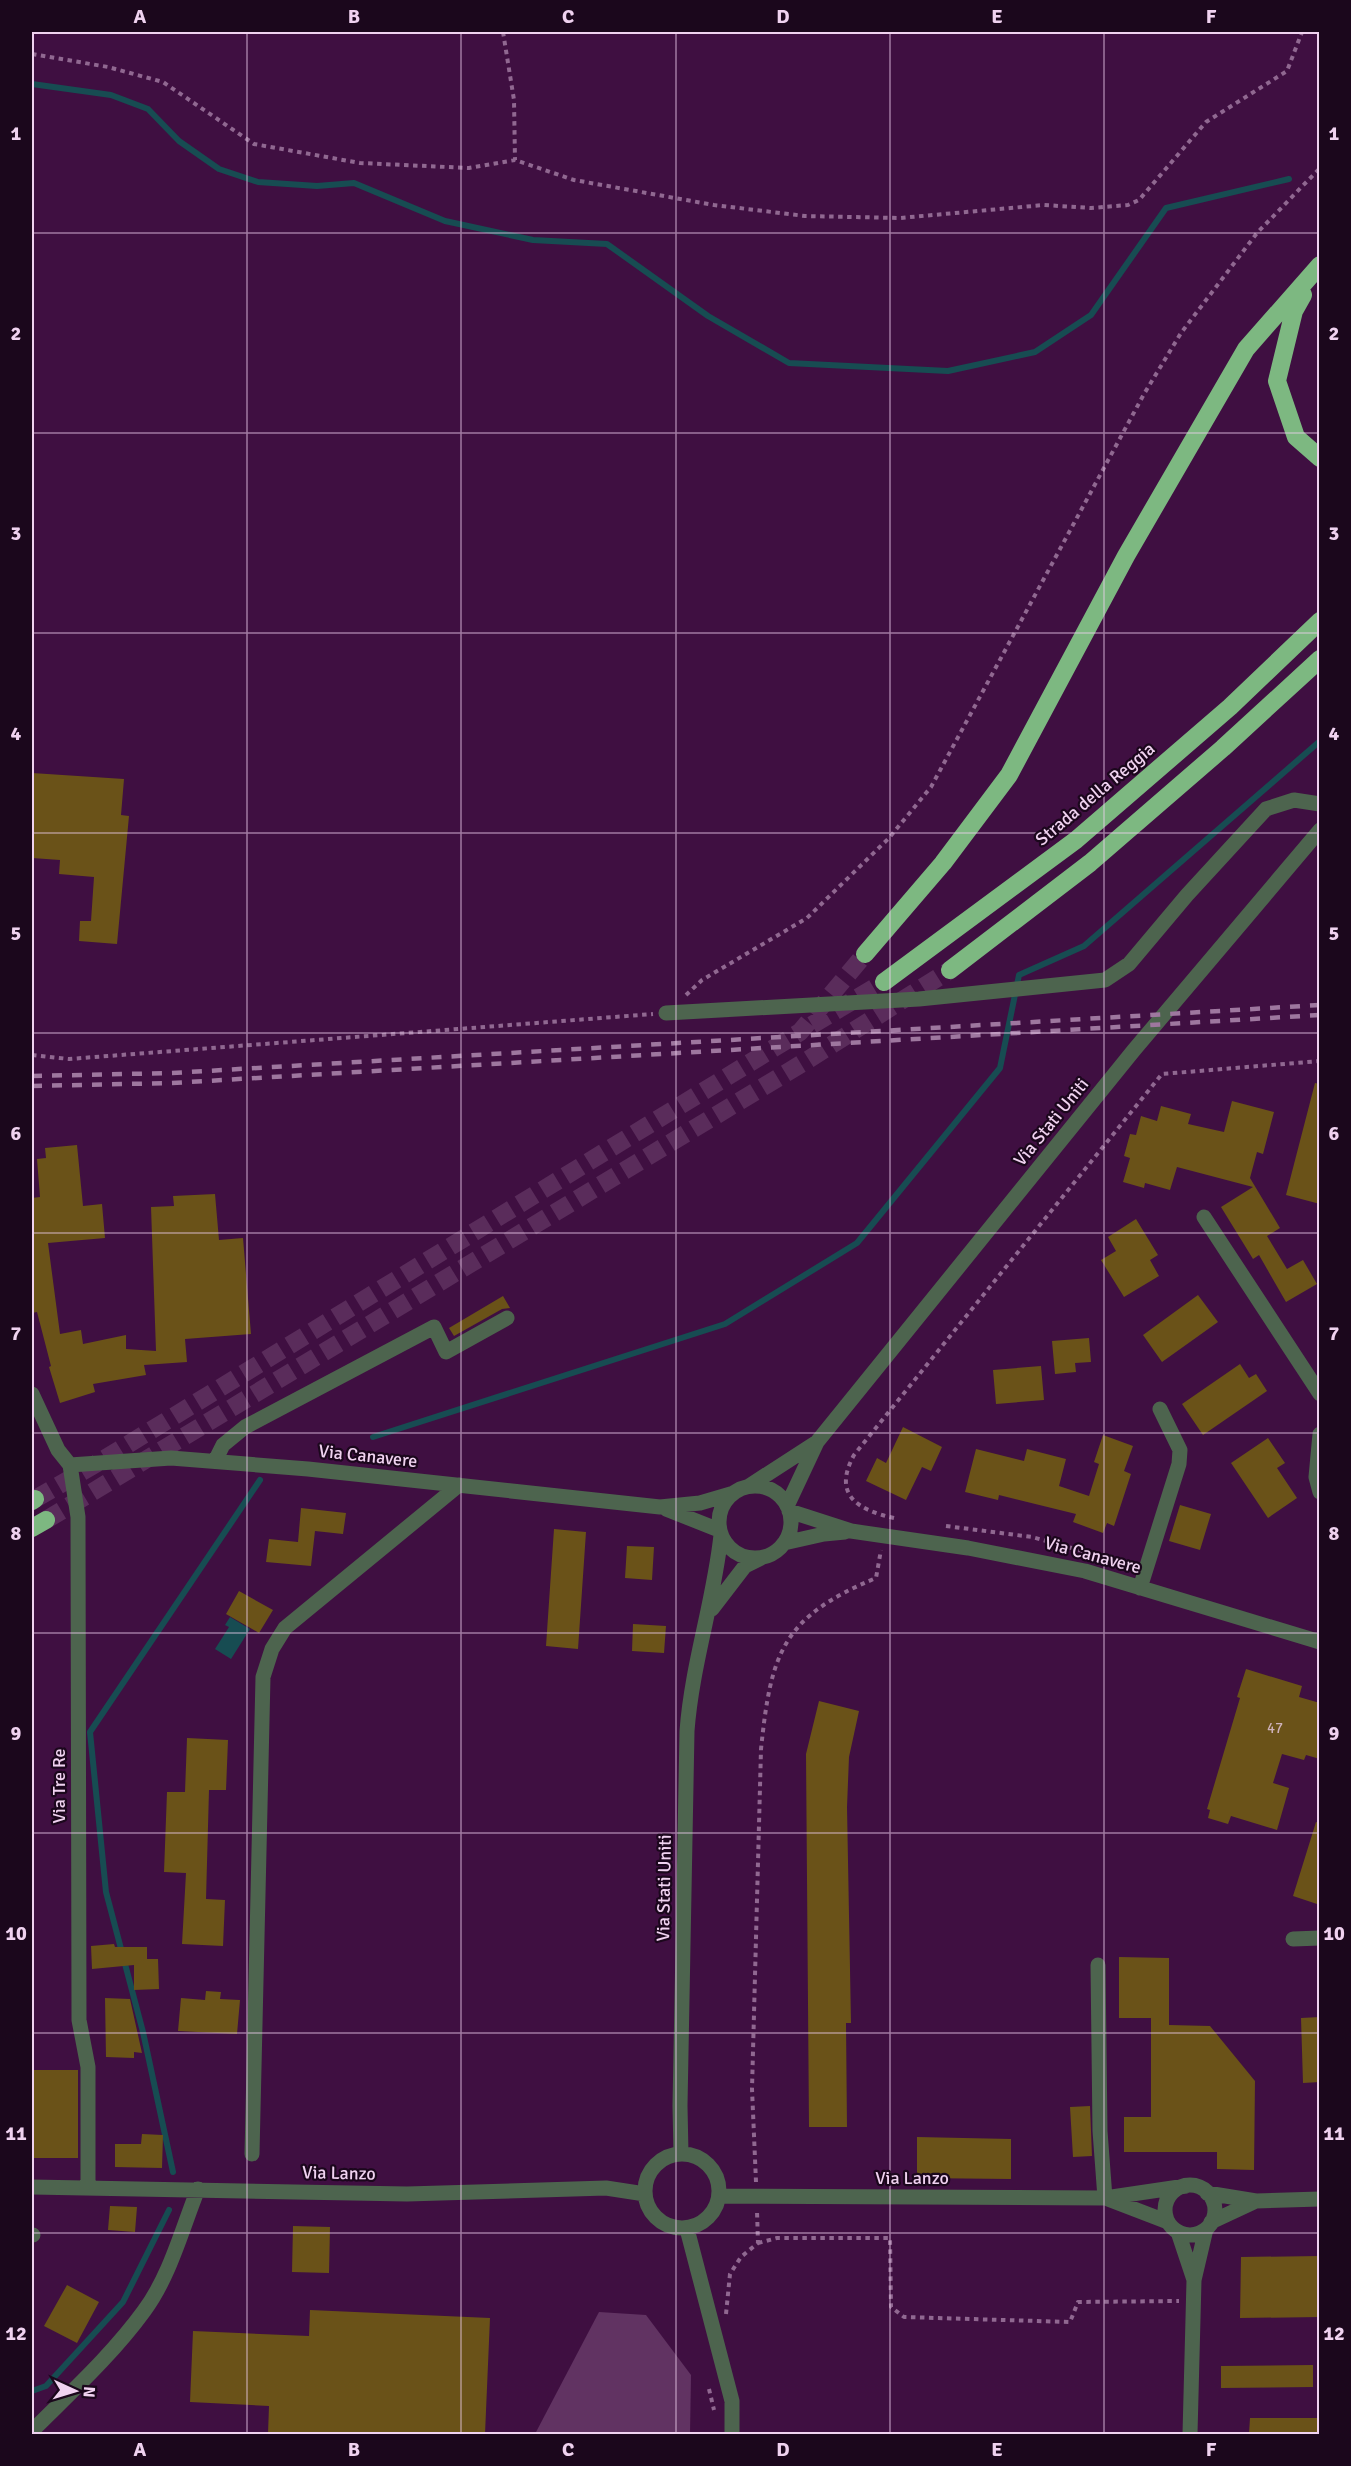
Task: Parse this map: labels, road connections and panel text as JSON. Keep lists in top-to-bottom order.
{
  "streets": {
    "highway": ["Strada della Reggia"],
    "street": [
      "Via Stati Uniti",
      "Via Canavere",
      "Via Tre Re",
      "Via Lanzo"
    ]
  },
  "crossings": [
    ["Via Stati Uniti", "Via Canavere"],
    ["Via Stati Uniti", "Via Lanzo"],
    ["Via Canavere", "Via Tre Re"],
    ["Via Tre Re", "Via Lanzo"]
  ],
  "house_numbers": ["47"],
  "north": "right",
  "grid": {
    "columns": [
      "A",
      "B",
      "C",
      "D",
      "E",
      "F"
    ],
    "rows": [
      "1",
      "2",
      "3",
      "4",
      "5",
      "6",
      "7",
      "8",
      "9",
      "10",
      "11",
      "12"
    ]
  }
}
